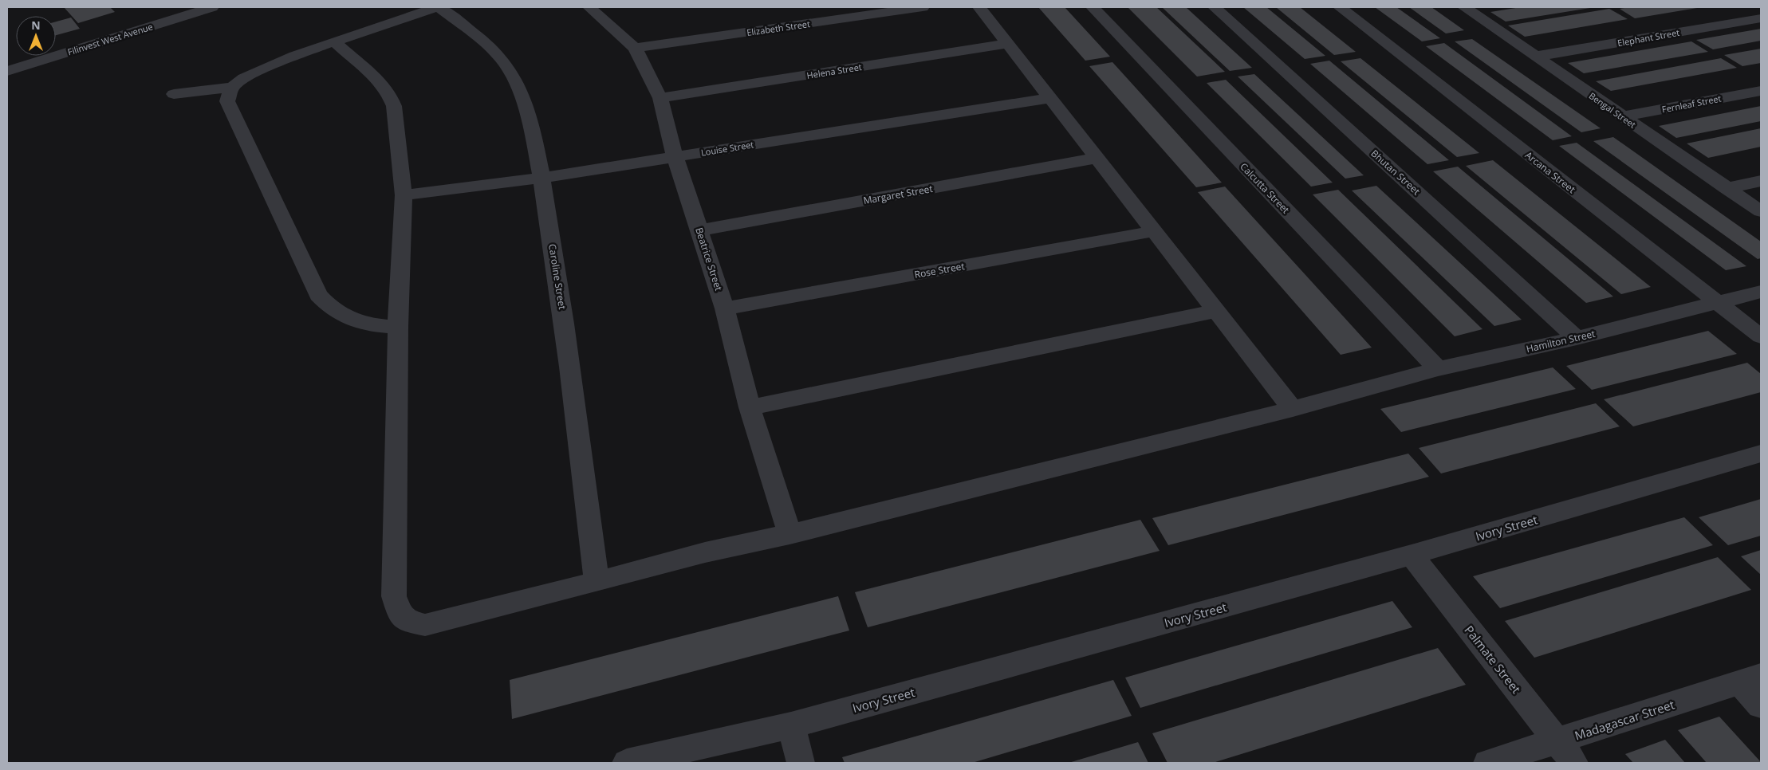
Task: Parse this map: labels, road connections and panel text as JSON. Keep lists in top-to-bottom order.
{
  "streets": {
    "street": [
      "Elizabeth Street",
      "Elephant Street",
      "Filinvest West Avenue",
      "Helena Street",
      "Fernleaf Street",
      "Bengal Street",
      "Louise Street",
      "Bhutan Street",
      "Arcana Street",
      "Calcutta Street",
      "Margaret Street",
      "Beatrice Street",
      "Rose Street",
      "Caroline Street",
      "Hamilton Street",
      "Ivory Street",
      "Palmate Street",
      "Madagascar Street"
    ]
  },
  "crossings": [
    ["Elizabeth Street", "Beatrice Street"],
    ["Elephant Street", "Bengal Street"],
    ["Helena Street", "Beatrice Street"],
    ["Fernleaf Street", "Bengal Street"],
    ["Louise Street", "Beatrice Street"],
    ["Louise Street", "Caroline Street"],
    ["Bhutan Street", "Hamilton Street"],
    ["Arcana Street", "Hamilton Street"],
    ["Calcutta Street", "Hamilton Street"],
    ["Margaret Street", "Beatrice Street"],
    ["Beatrice Street", "Rose Street"],
    ["Beatrice Street", "Hamilton Street"],
    ["Caroline Street", "Hamilton Street"],
    ["Ivory Street", "Palmate Street"],
    ["Palmate Street", "Madagascar Street"]
  ],
  "north": "top"
}
